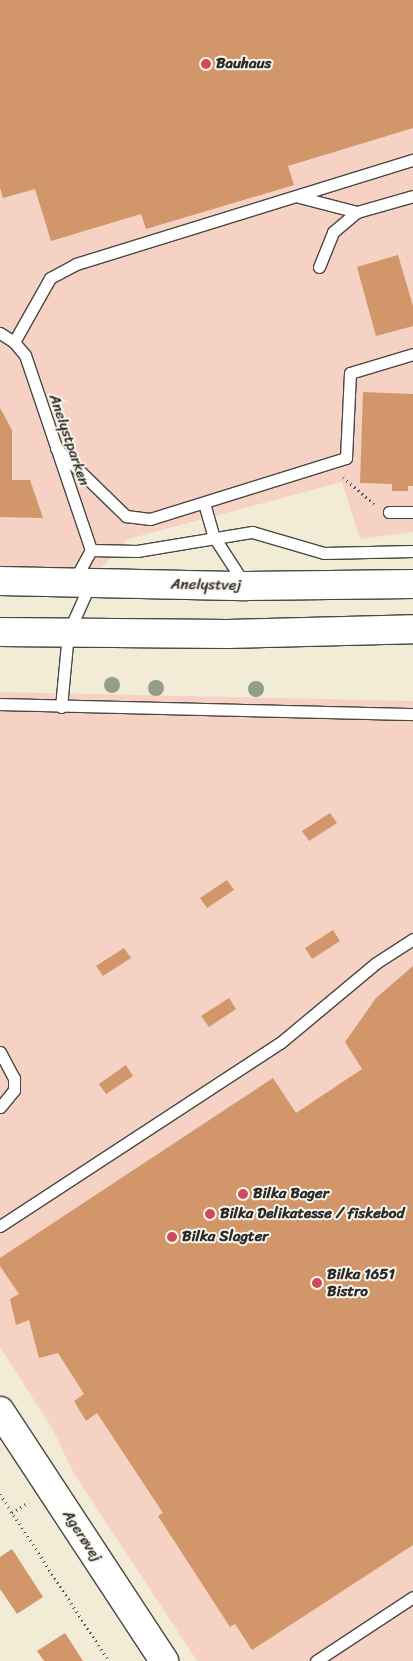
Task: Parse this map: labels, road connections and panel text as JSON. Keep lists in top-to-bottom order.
{
  "streets": {
    "street": ["Anelystvej", "Agerøvej"],
    "lane": ["Anelystparken"]
  },
  "places": [
    "Bauhaus",
    "Bilka Bager",
    "Bilka Delikatesse / fiskebod",
    "Bilka Slagter",
    "Bilka 1651 Bistro"
  ]
}
